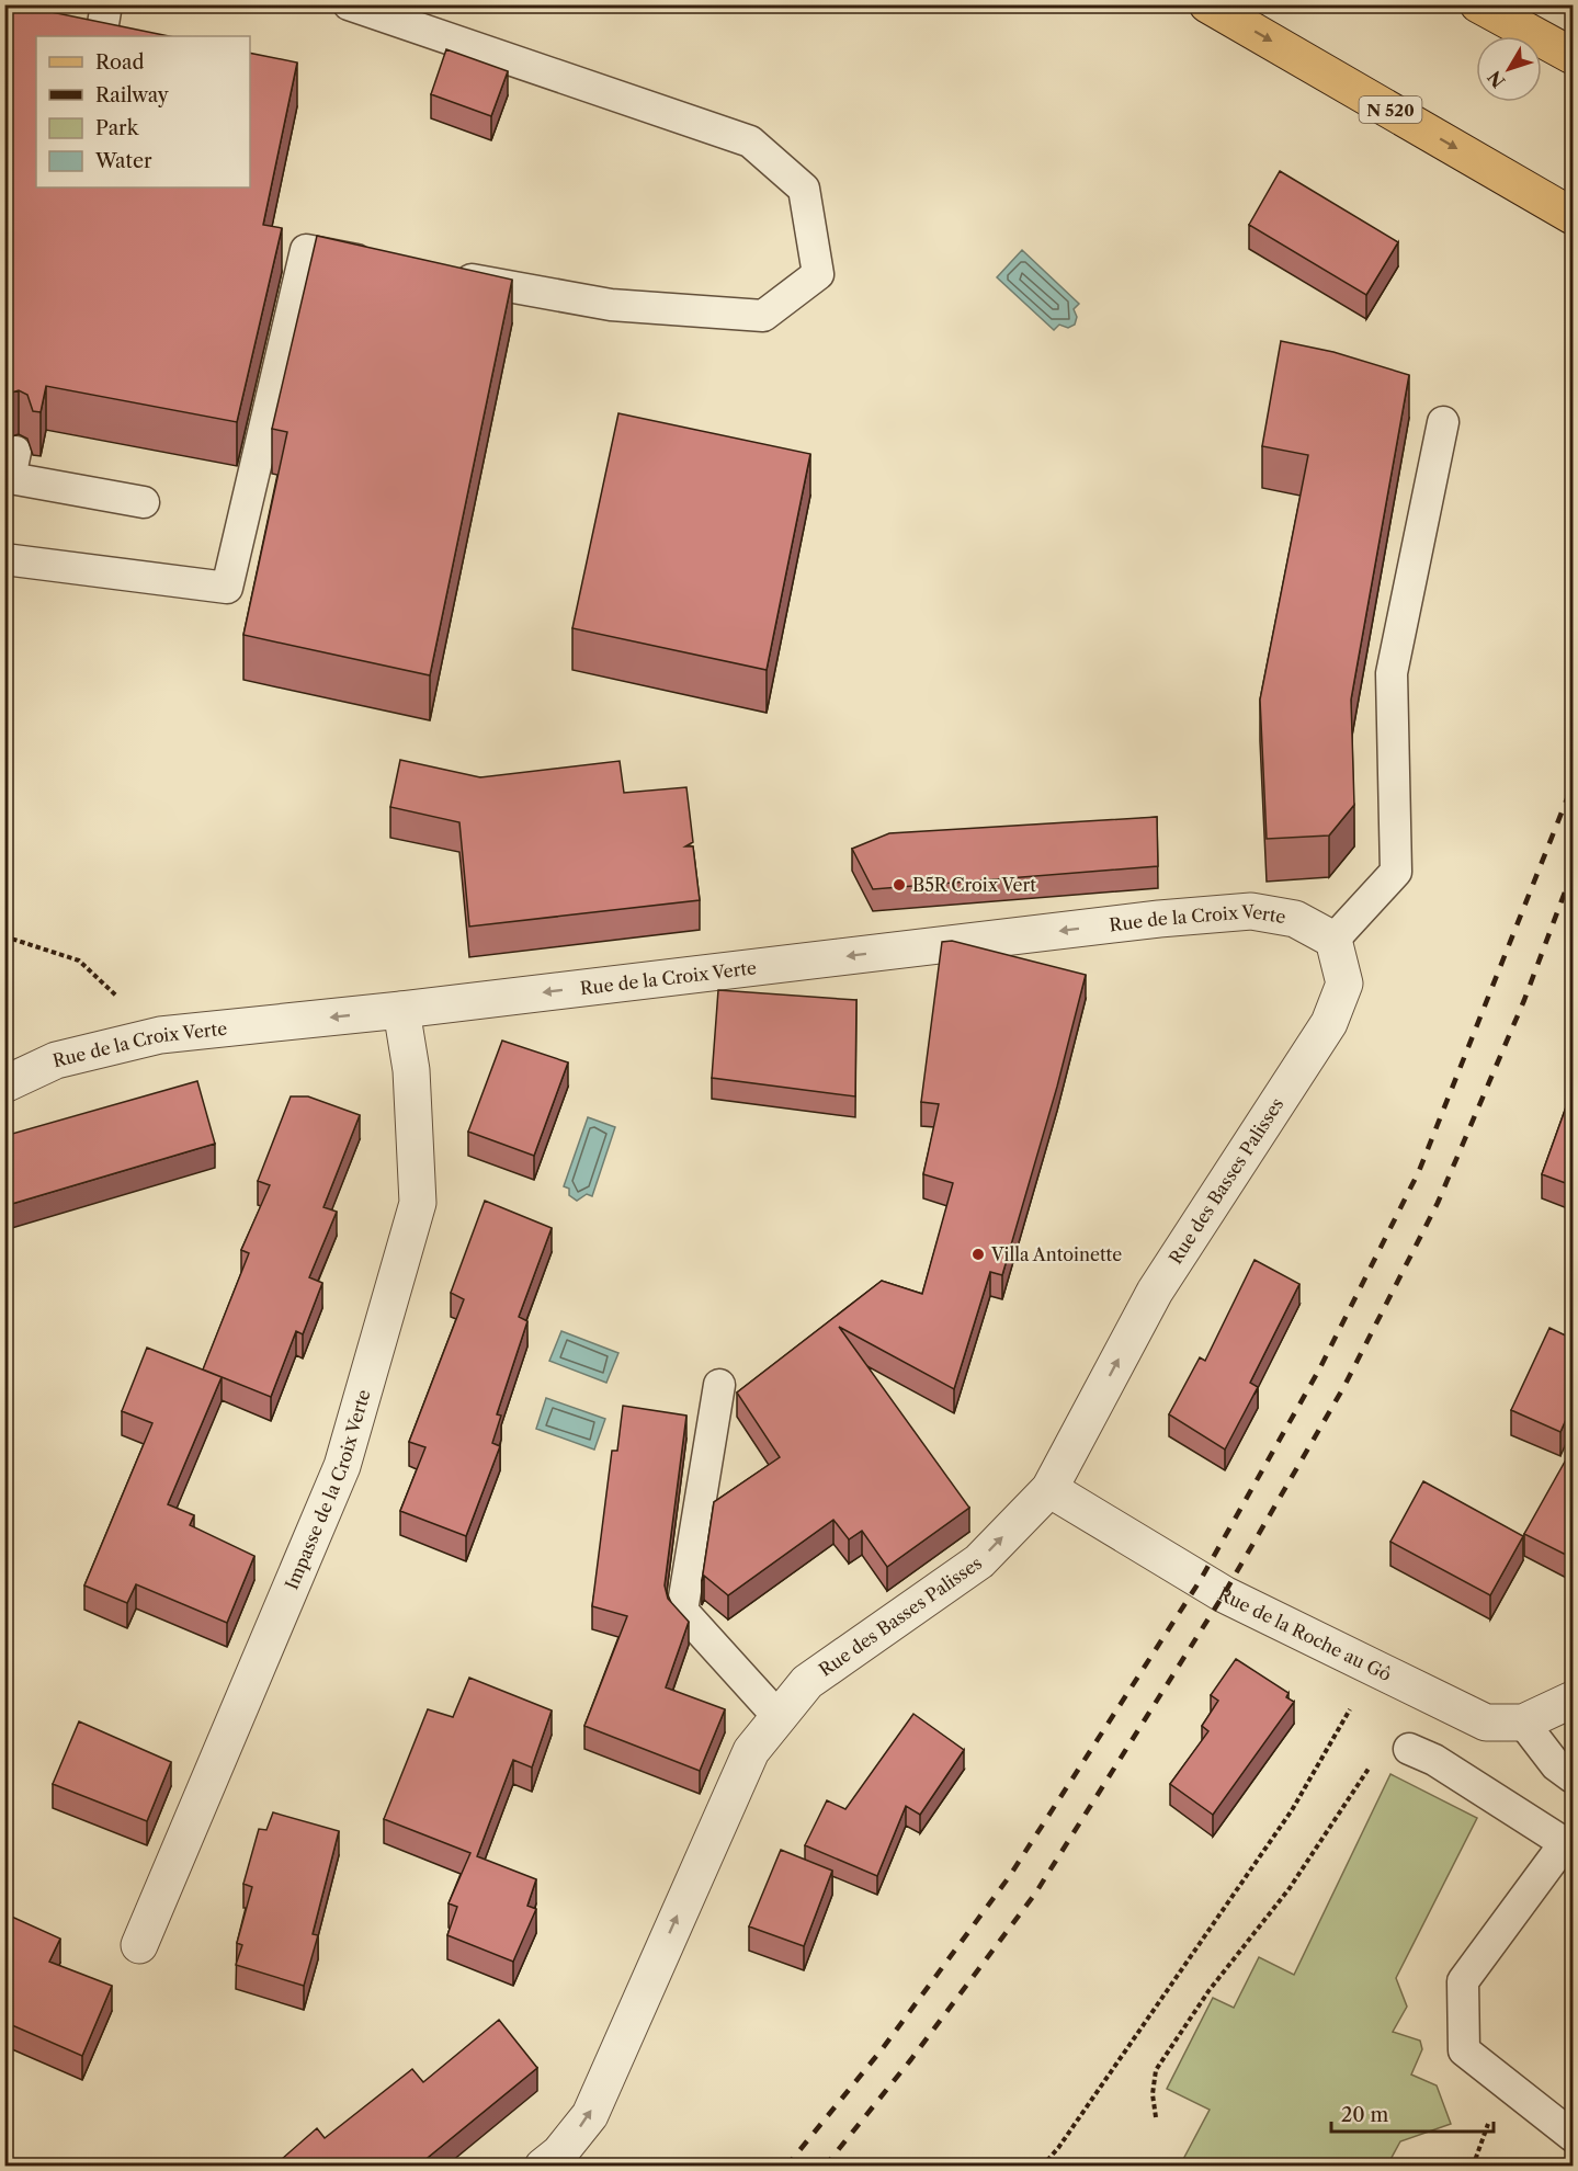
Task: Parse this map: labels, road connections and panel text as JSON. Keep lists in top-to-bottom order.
{
  "streets": {
    "main road": ["N 520"],
    "street": [
      "Rue de la Croix Verte",
      "Rue des Basses Palisses",
      "Impasse de la Croix Verte",
      "Rue de la Roche au Gô"
    ]
  },
  "crossings": [
    ["Rue de la Croix Verte", "Rue des Basses Palisses"],
    ["Rue de la Croix Verte", "Impasse de la Croix Verte"],
    ["Rue des Basses Palisses", "Rue de la Roche au Gô"]
  ],
  "one_way": ["Rue de la Croix Verte", "Rue des Basses Palisses"],
  "places": ["B5R Croix Vert", "Villa Antoinette"],
  "legend": [
    "Road",
    "Railway",
    "Park",
    "Water"
  ],
  "scale_bar": "20 m",
  "north": "bottom left"
}
